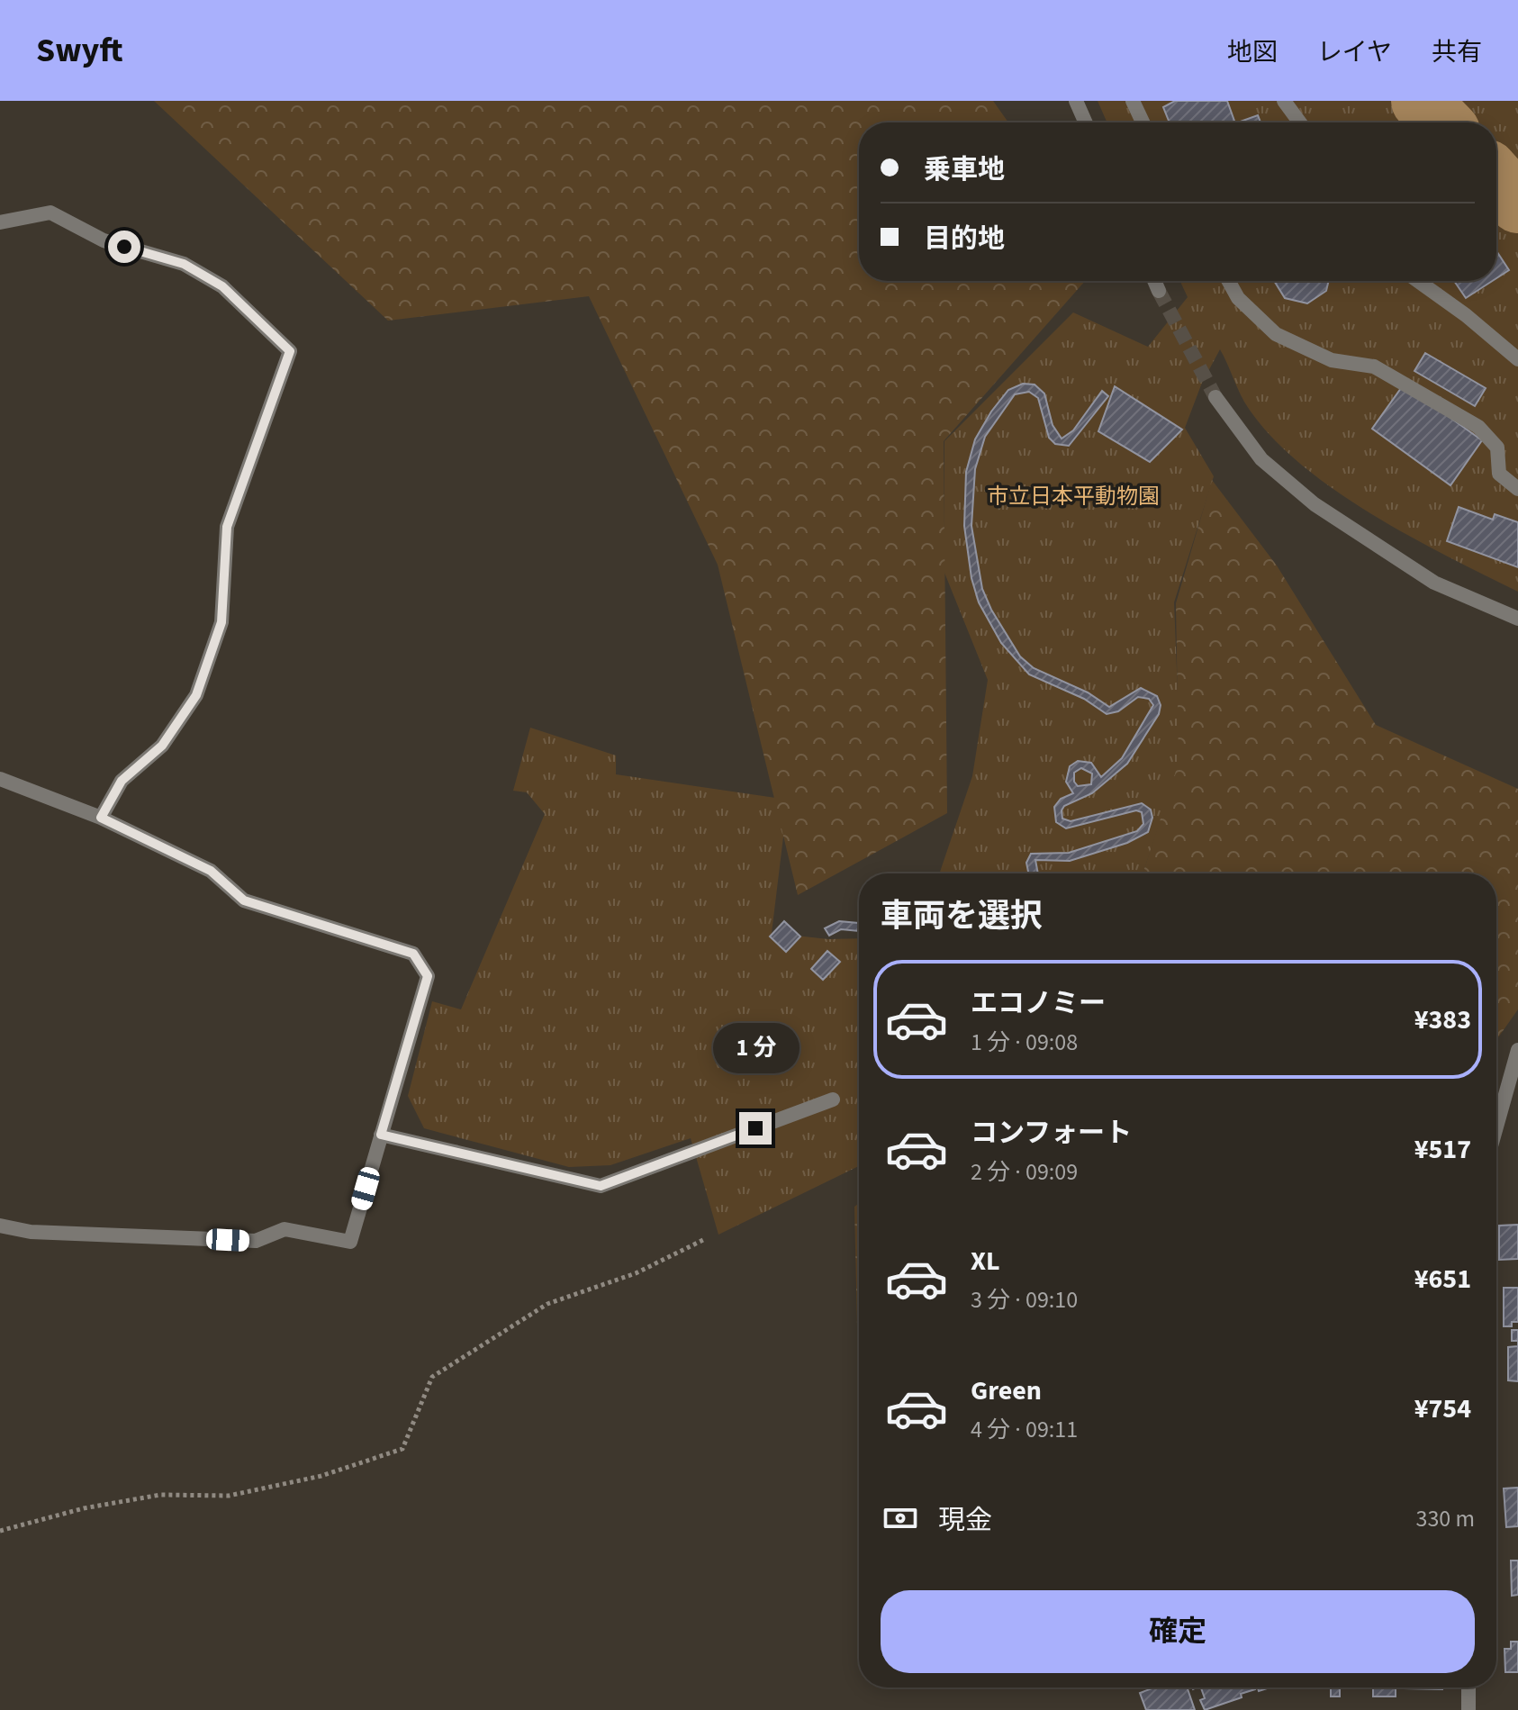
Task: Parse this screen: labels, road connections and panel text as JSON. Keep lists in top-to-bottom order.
{
  "parks": ["市立日本平動物園"],
  "page": {
    "header": "Swyft",
    "nav": ["地図", "レイヤ", "共有"],
    "banner": ["乗車地", "目的地"],
    "heading": "車両を選択",
    "list": [
      {
        "name": "エコノミー",
        "note": "1 分 · 09:08",
        "value": "¥383"
      },
      {
        "name": "コンフォート",
        "note": "2 分 · 09:09",
        "value": "¥517"
      },
      {
        "name": "XL",
        "note": "3 分 · 09:10",
        "value": "¥651"
      },
      {
        "name": "Green",
        "note": "4 分 · 09:11",
        "value": "¥754"
      }
    ],
    "bubble": "1 分",
    "pay": ["現金", "330 m"],
    "buttons": "確定"
  }
}
